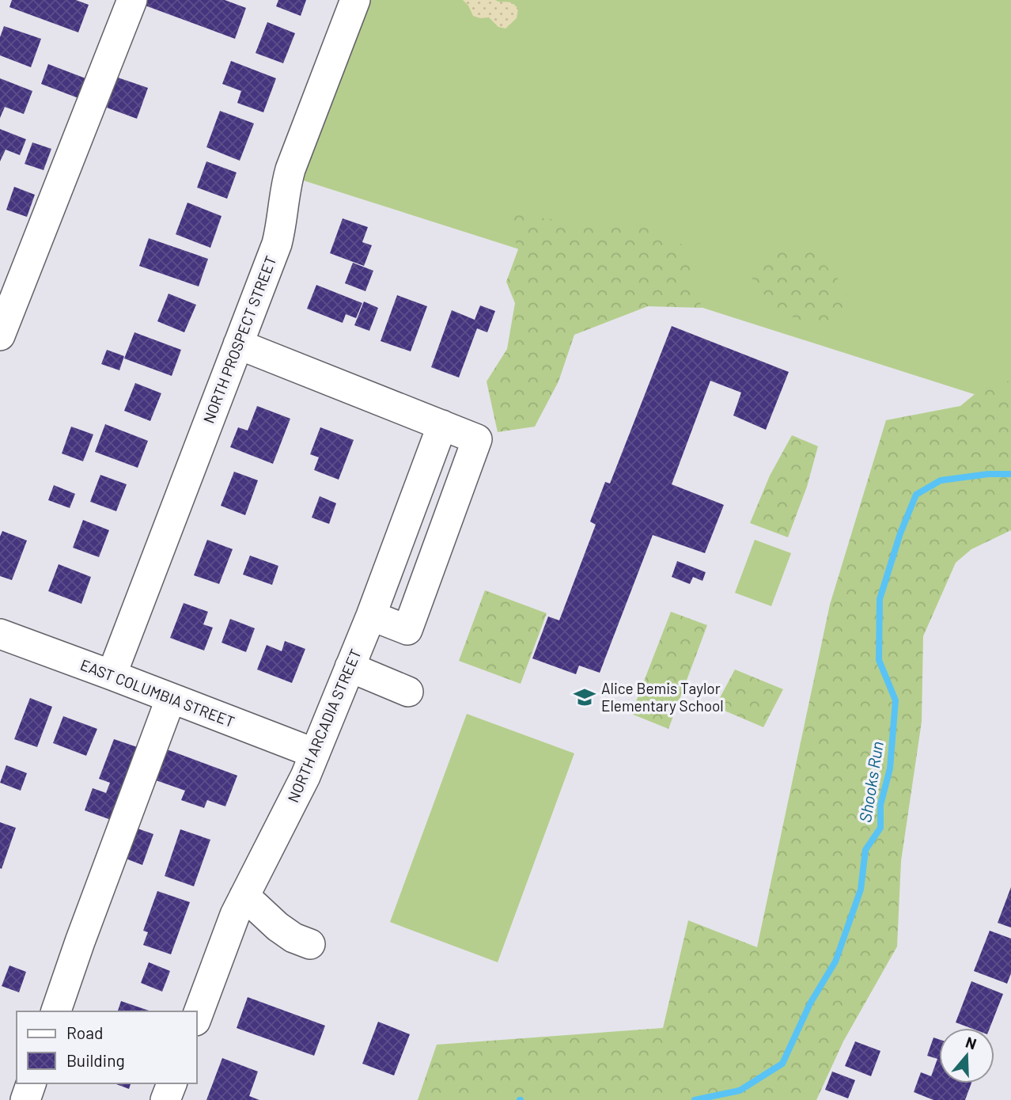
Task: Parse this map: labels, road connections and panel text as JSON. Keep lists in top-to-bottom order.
{
  "streets": {
    "street": ["NORTH PROSPECT STREET", "EAST COLUMBIA STREET", "NORTH ARCADIA STREET"]
  },
  "crossings": [
    ["NORTH PROSPECT STREET", "EAST COLUMBIA STREET"],
    ["EAST COLUMBIA STREET", "NORTH ARCADIA STREET"]
  ],
  "water": ["Shooks Run"],
  "places": {
    "school or university": ["Alice Bemis Taylor Elementary School"]
  },
  "legend": ["Road", "Building"],
  "north": "top"
}
